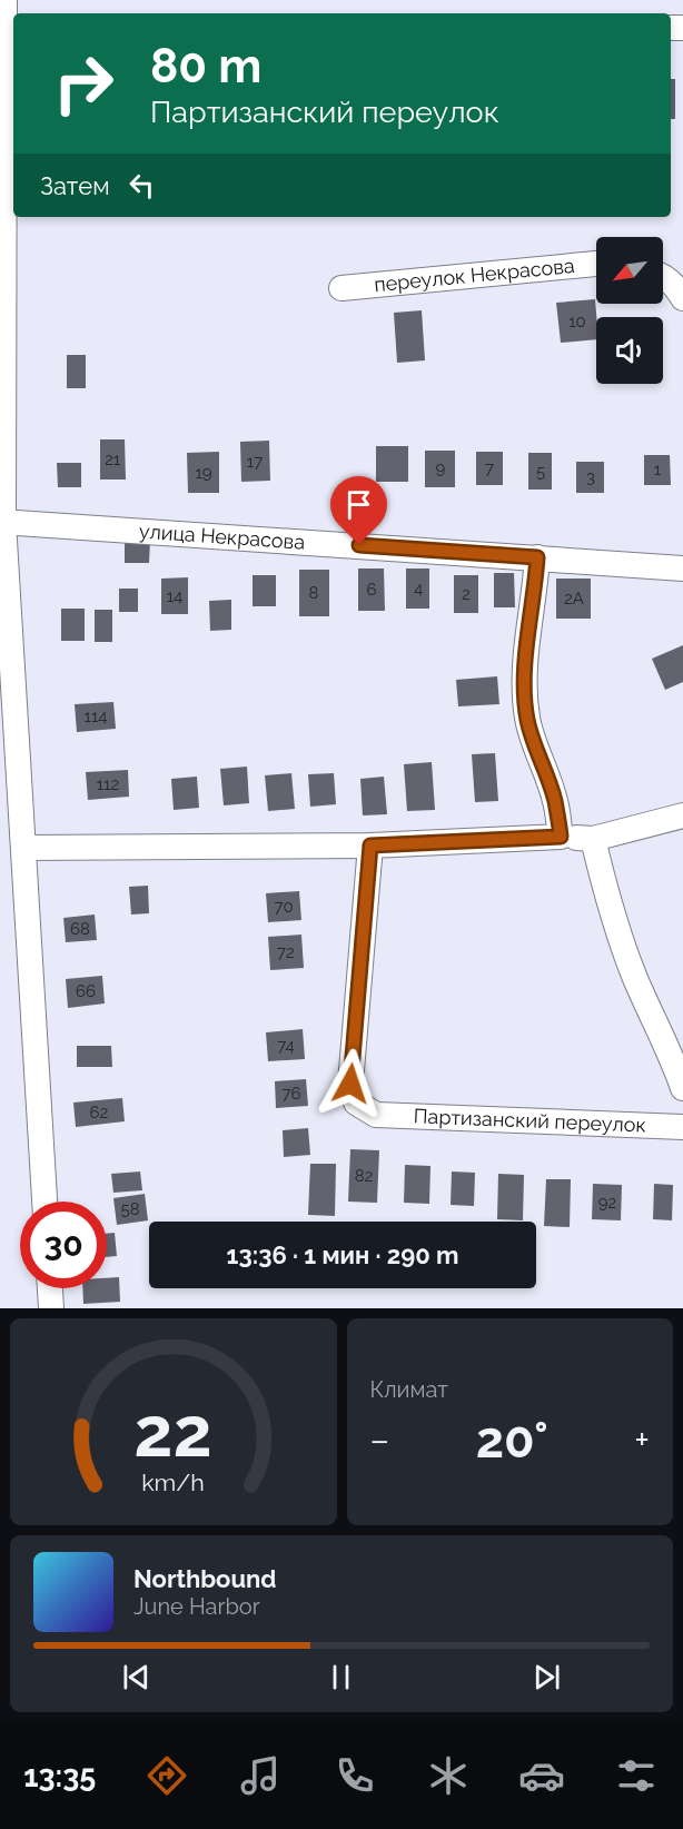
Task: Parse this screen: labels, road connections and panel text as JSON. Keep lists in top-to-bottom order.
{
  "streets": {
    "street": ["переулок Некрасова", "улица Некрасова", "Партизанский переулок"]
  },
  "house_numbers": [
    "10",
    "21",
    "17",
    "9",
    "7",
    "1",
    "5",
    "19",
    "3",
    "4",
    "6",
    "8",
    "2",
    "14",
    "2А",
    "114",
    "112",
    "70",
    "68",
    "72",
    "66",
    "74",
    "76",
    "62",
    "82",
    "92",
    "58"
  ],
  "north": "bottom left",
  "page": {
    "turn": ["80 m", "Партизанский переулок"],
    "then": "Затем",
    "limit": "30",
    "trip": "13:36 · 1 мин · 290 m",
    "tile": "Климат",
    "heat": ["−", "20°", "+"],
    "song": ["Northbound", "June Harbor"],
    "tabs": "13:35",
    "gauge": ["22", "km/h"]
  }
}
